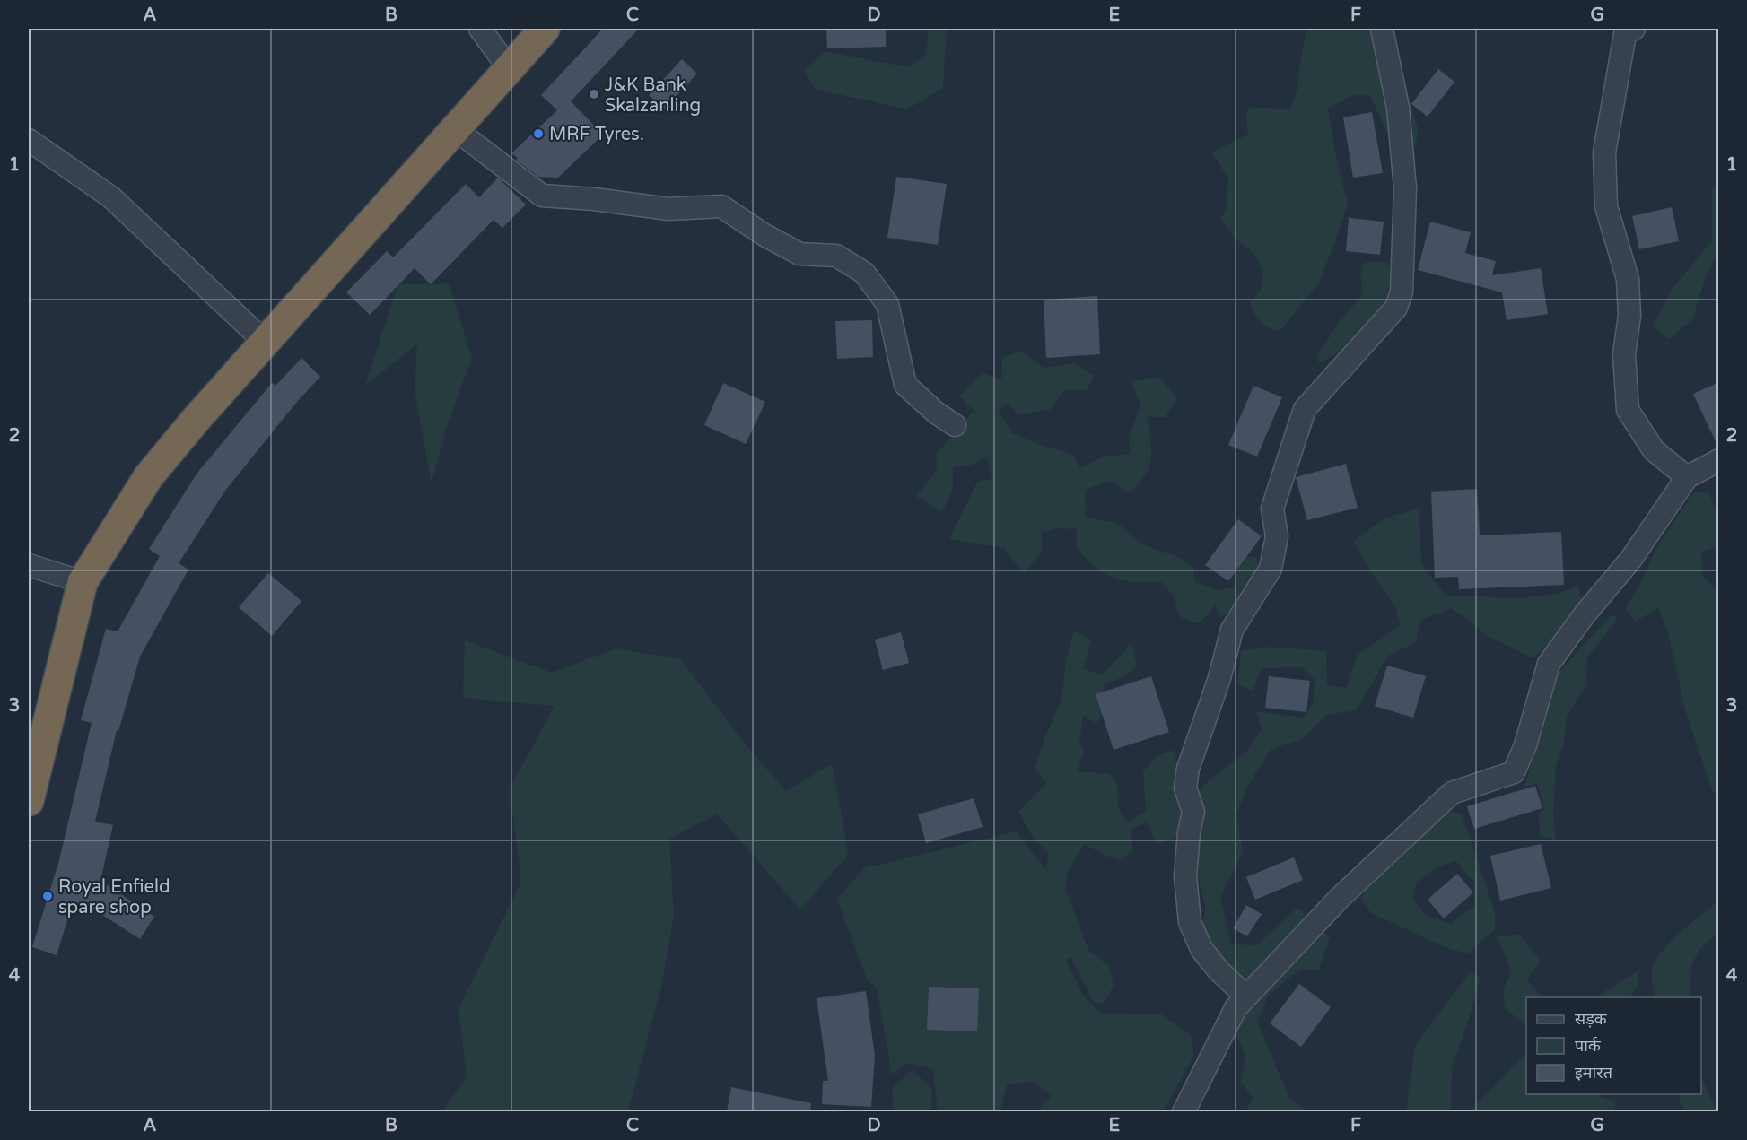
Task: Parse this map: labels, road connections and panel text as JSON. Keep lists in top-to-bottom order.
{
  "places": ["J&K Bank Skalzanling", "MRF Tyres.", "Royal Enfield spare shop"],
  "legend": ["सड़क", "पार्क", "इमारत"],
  "grid": {
    "columns": [
      "A",
      "B",
      "C",
      "D",
      "E",
      "F",
      "G"
    ],
    "rows": [
      "1",
      "2",
      "3",
      "4"
    ]
  }
}
